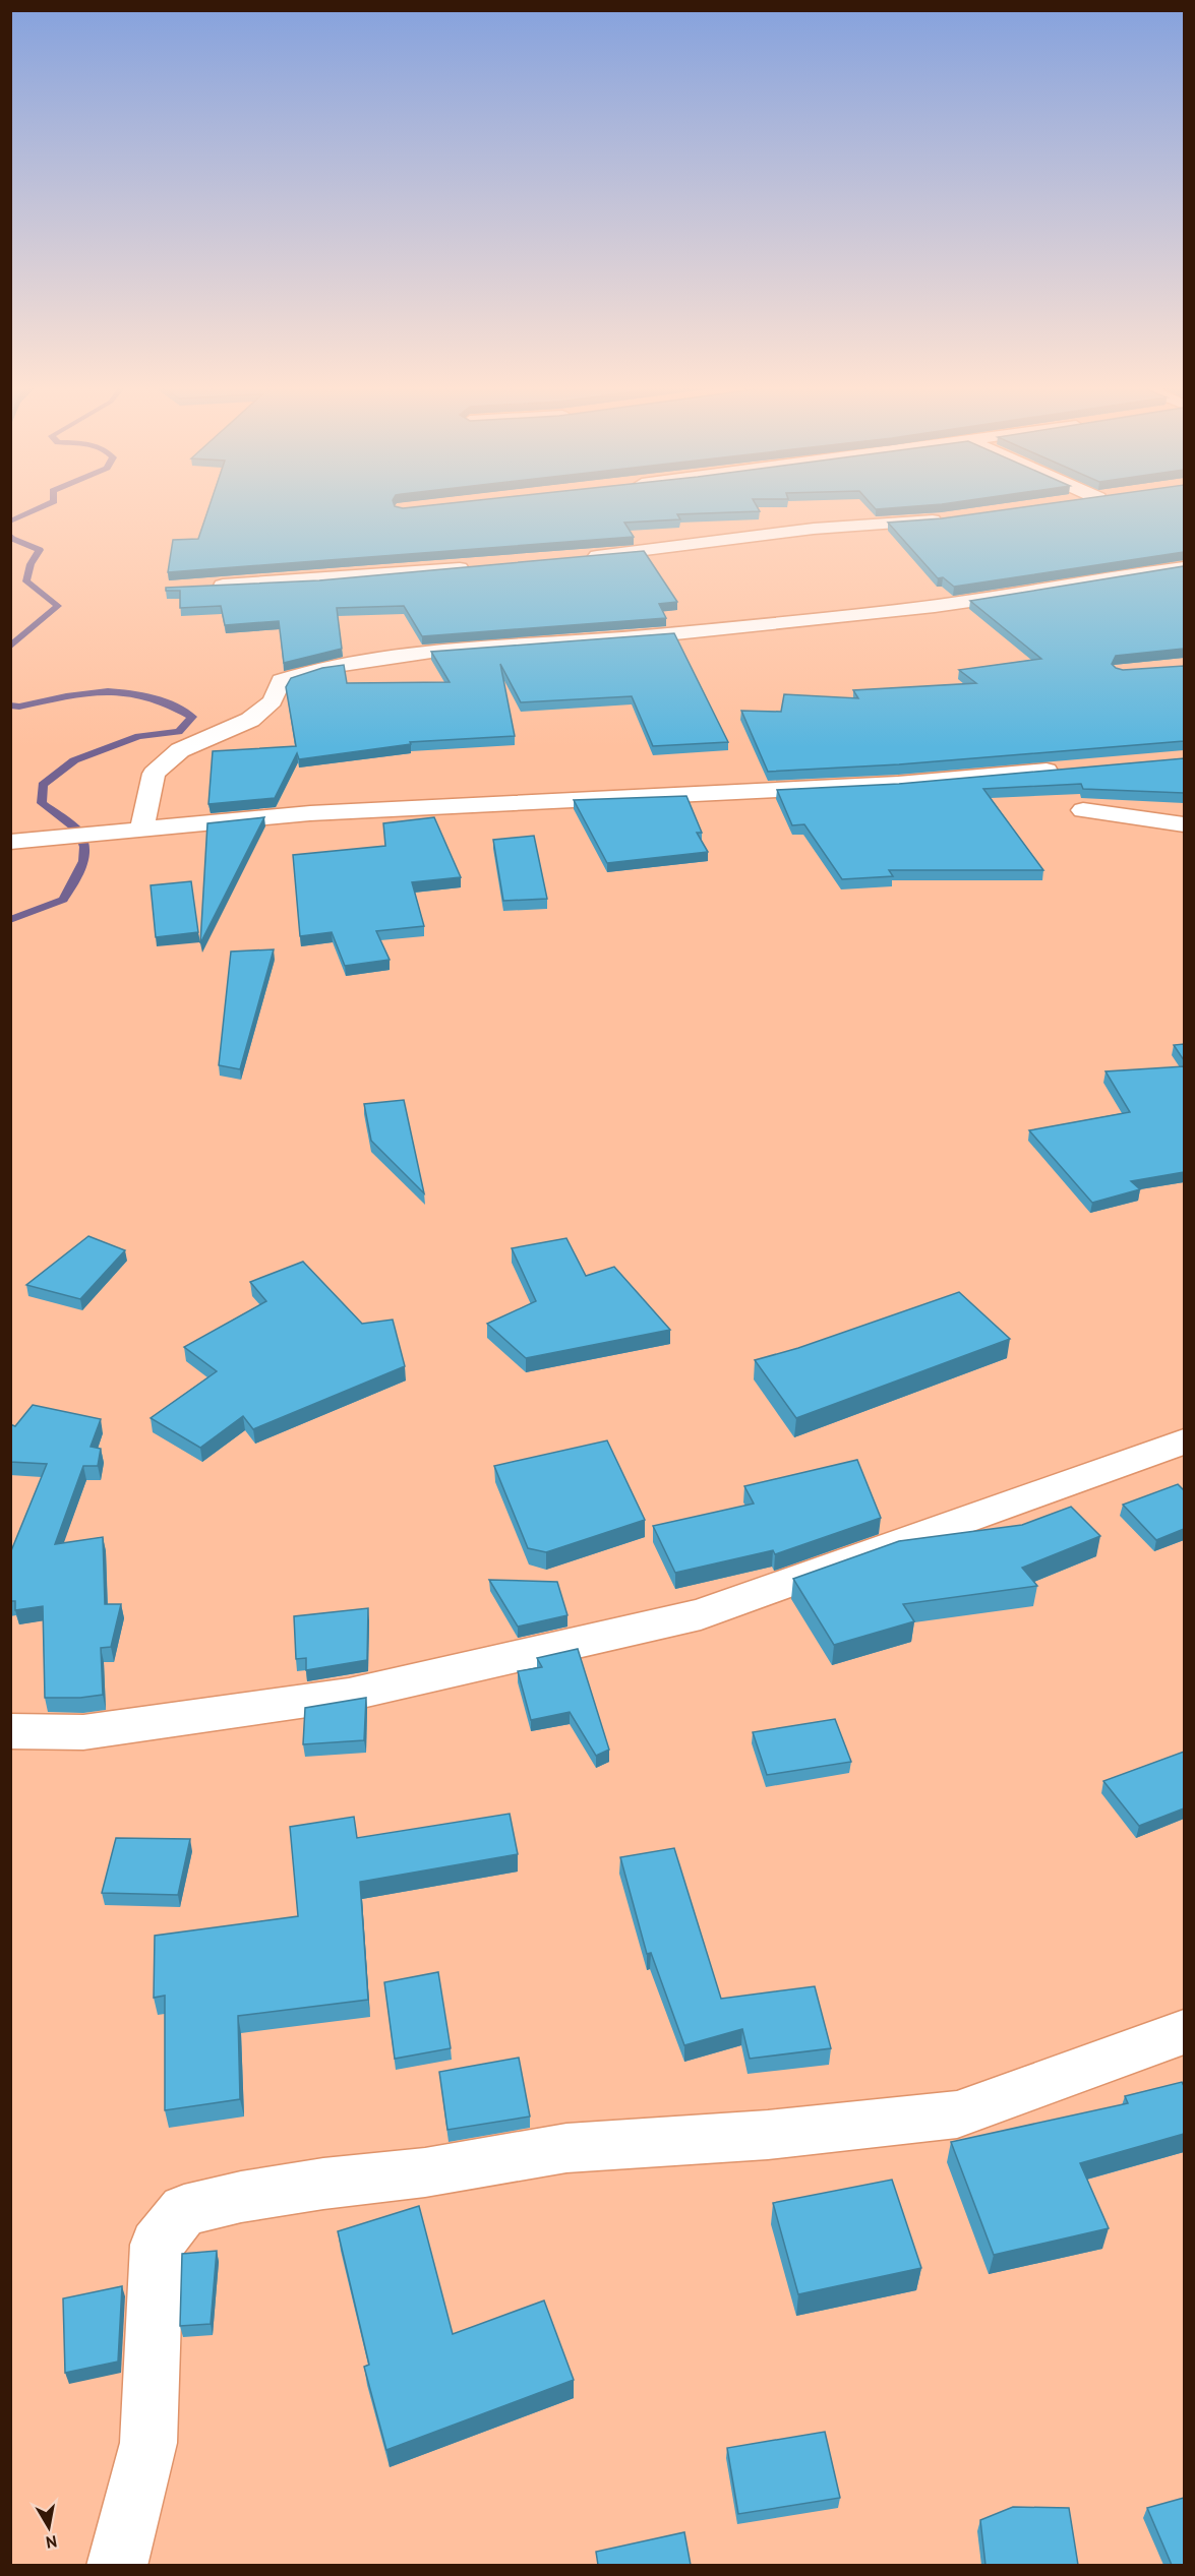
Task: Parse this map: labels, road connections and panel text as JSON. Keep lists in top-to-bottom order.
{
  "north": "bottom"
}
